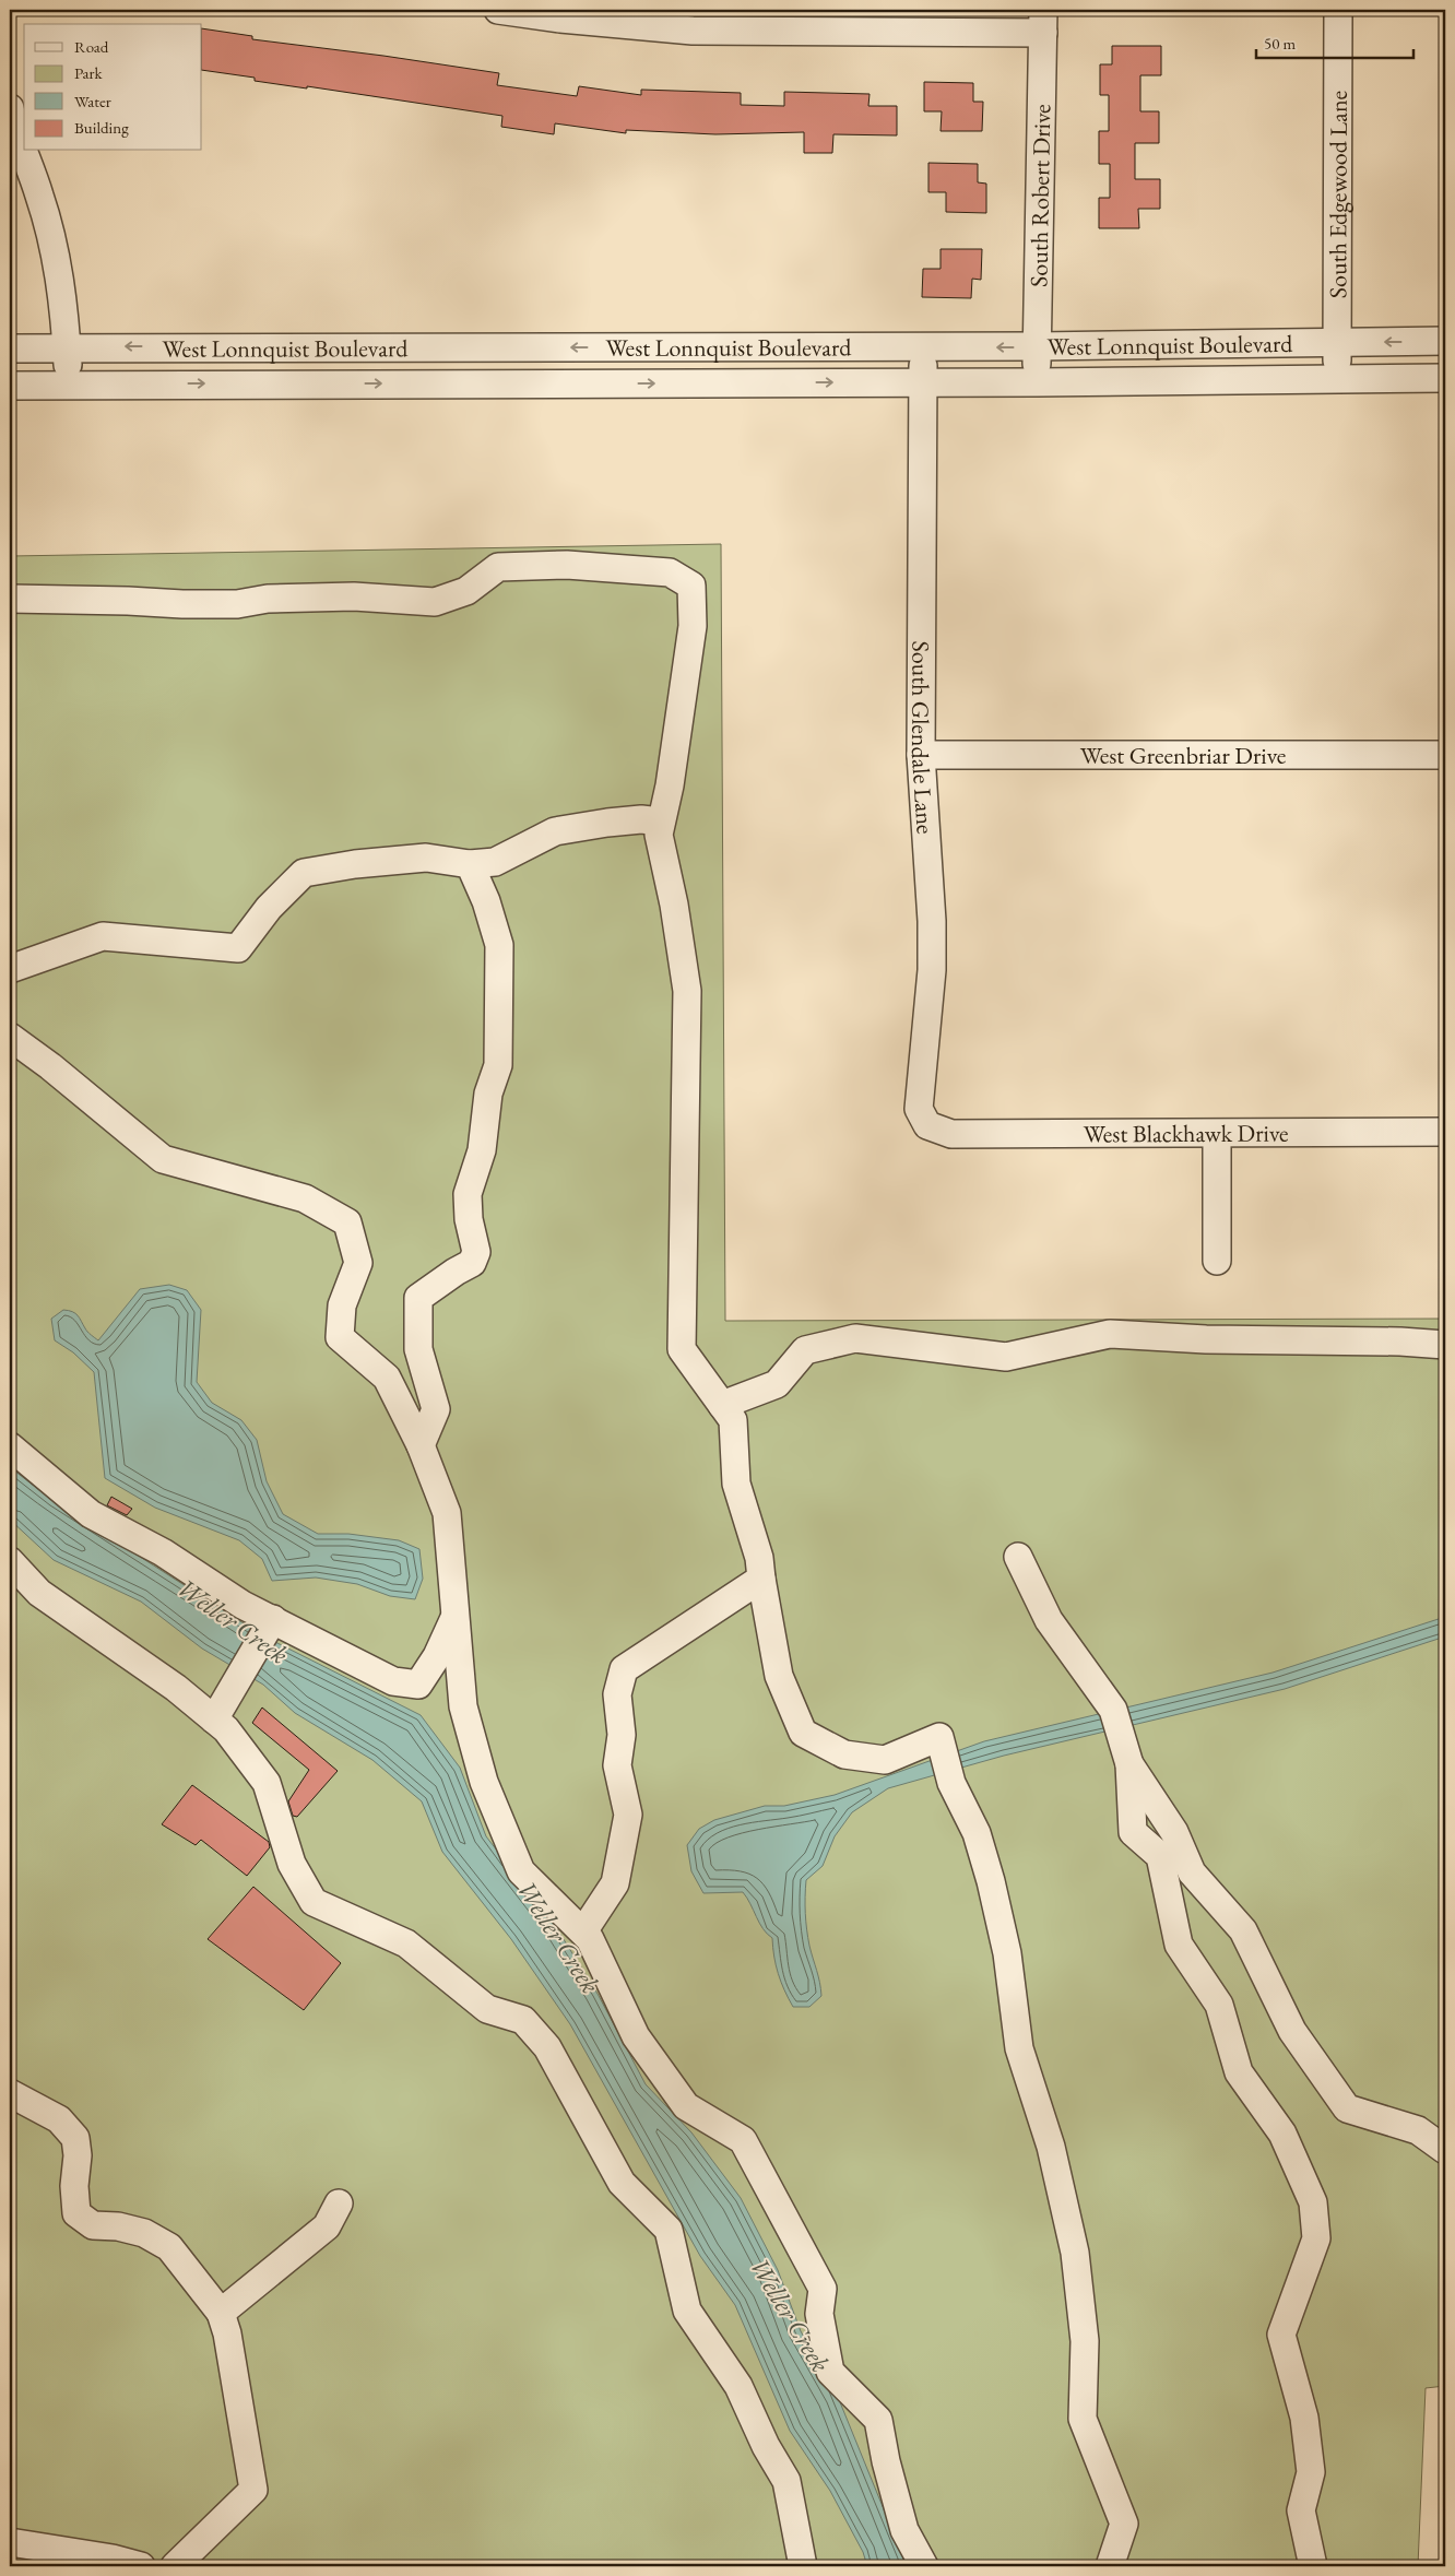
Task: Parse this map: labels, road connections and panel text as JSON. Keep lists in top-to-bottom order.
{
  "streets": {
    "street": [
      "South Edgewood Lane",
      "South Robert Drive",
      "West Lonnquist Boulevard",
      "South Glendale Lane",
      "West Greenbriar Drive",
      "West Blackhawk Drive"
    ]
  },
  "crossings": [
    ["South Edgewood Lane", "West Lonnquist Boulevard"],
    ["South Robert Drive", "West Lonnquist Boulevard"],
    ["West Lonnquist Boulevard", "South Glendale Lane"],
    ["South Glendale Lane", "West Greenbriar Drive"],
    ["South Glendale Lane", "West Blackhawk Drive"]
  ],
  "water": ["Weller Creek"],
  "legend": [
    "Road",
    "Park",
    "Water",
    "Building"
  ],
  "scale_bar": "50 m"
}
